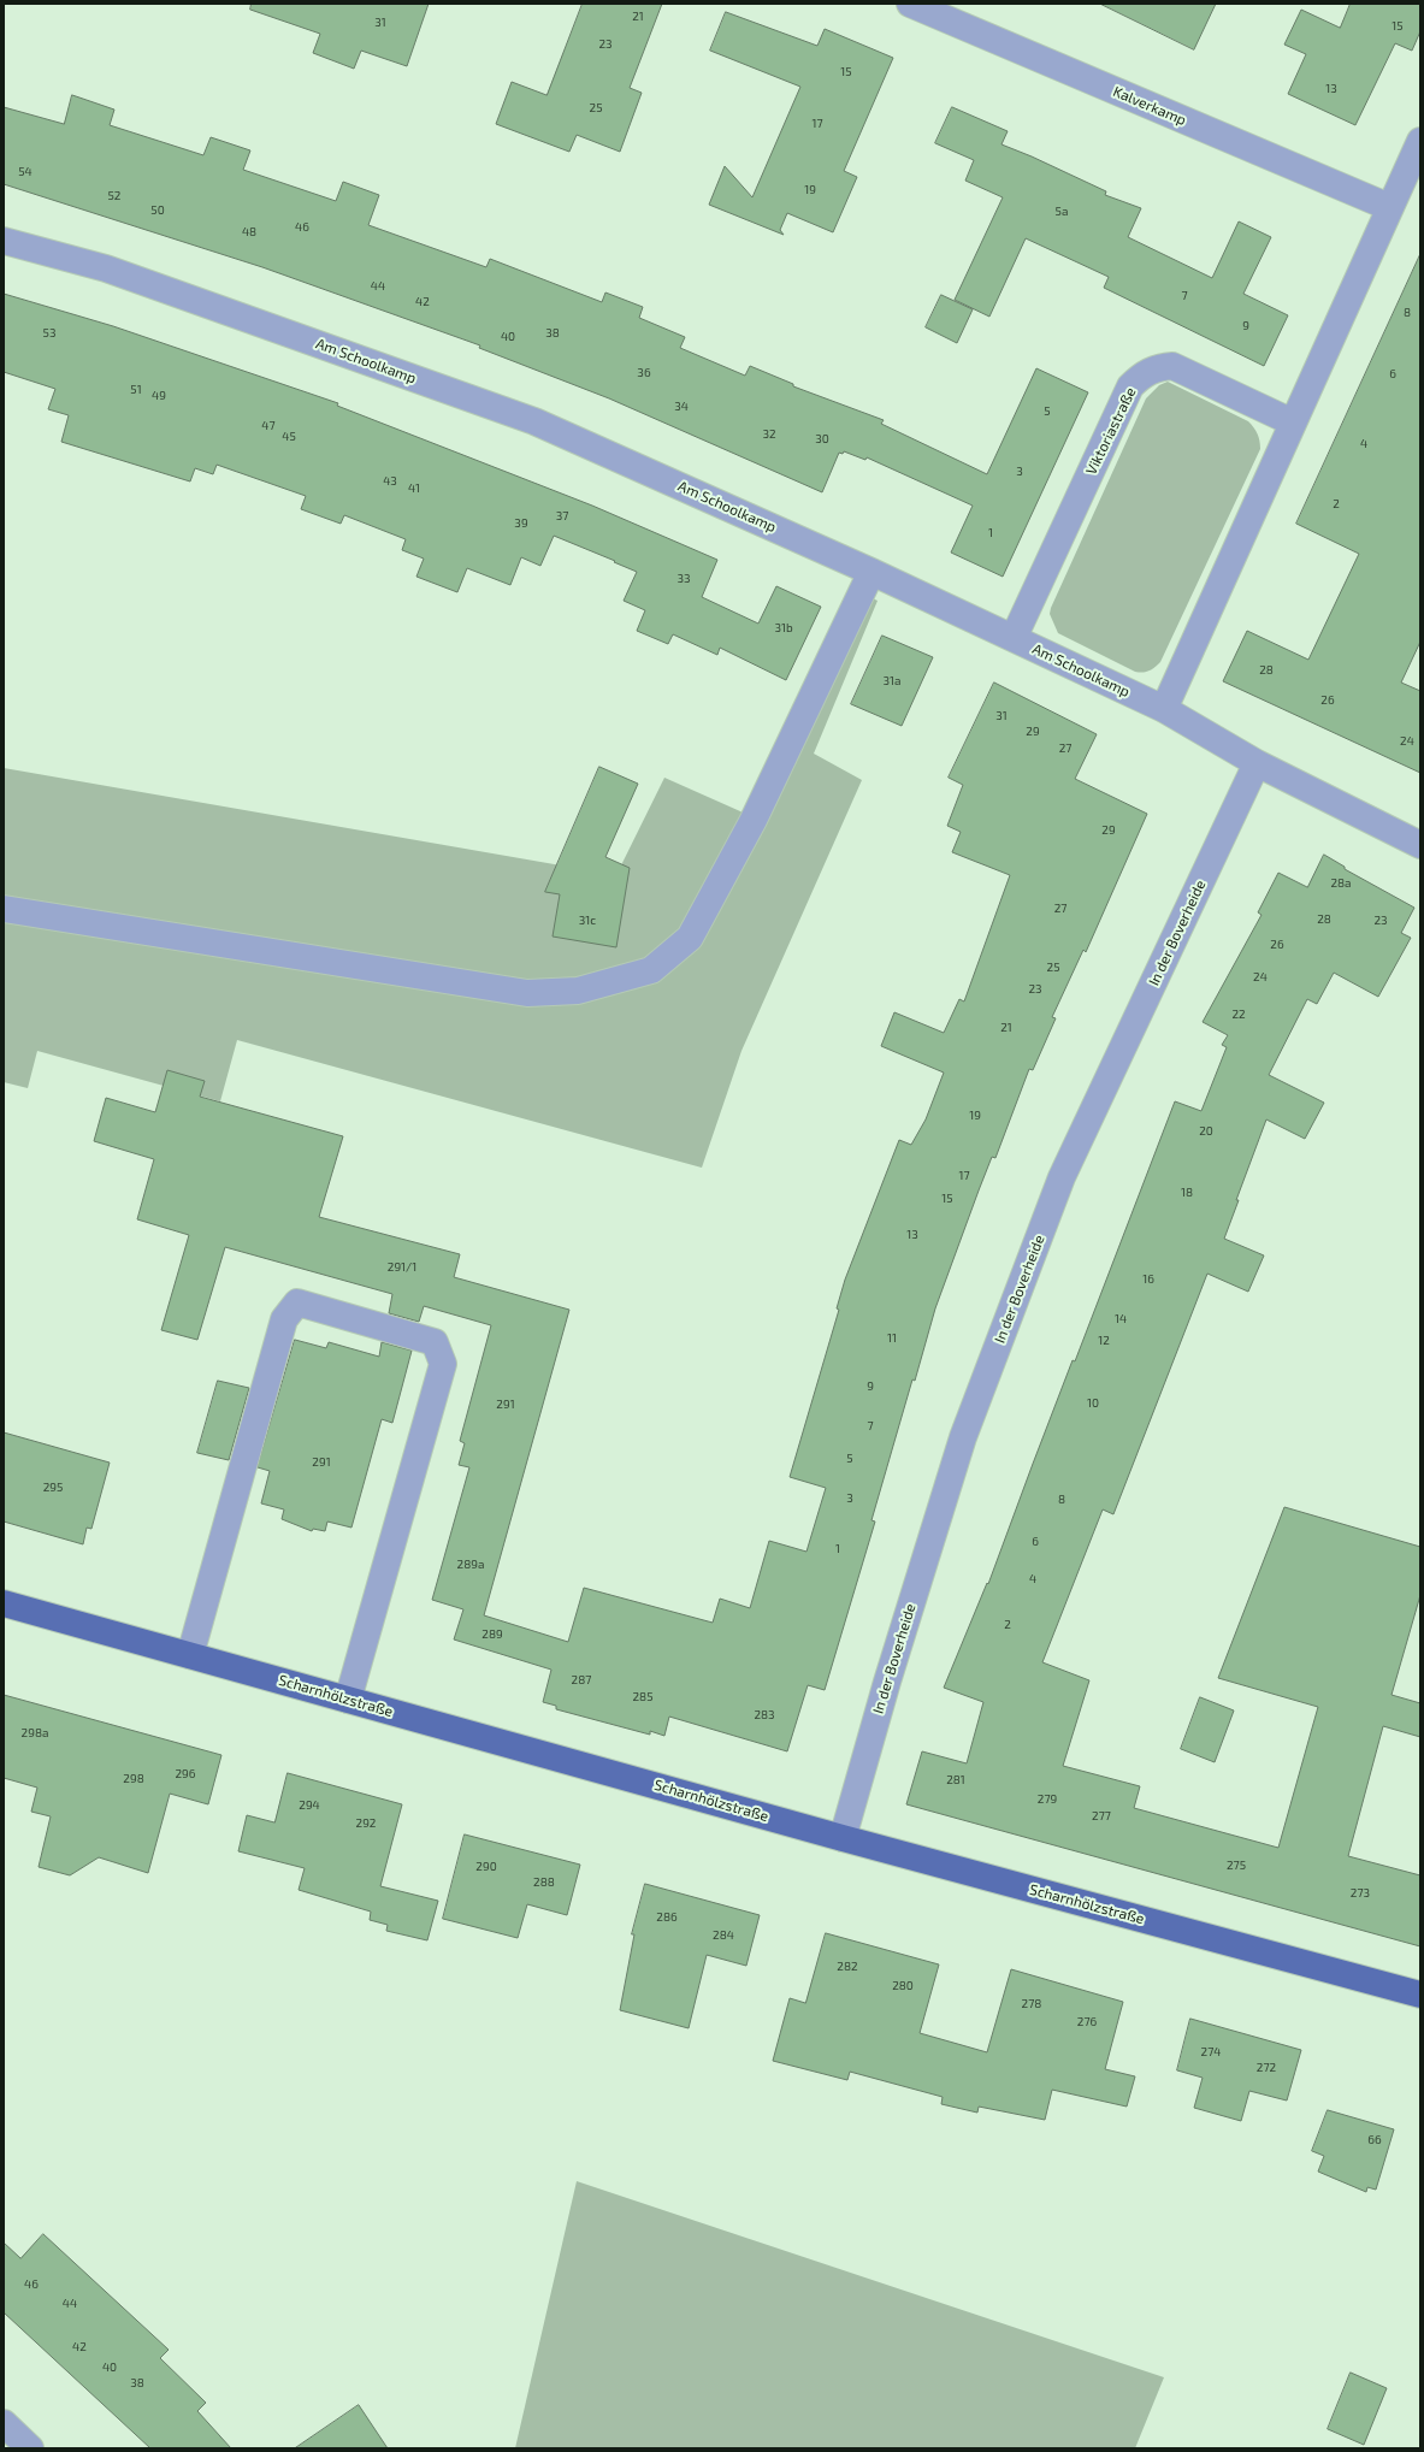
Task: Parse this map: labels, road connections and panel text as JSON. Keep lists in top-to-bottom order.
{
  "streets": {
    "main road": ["Scharnhölzstraße"],
    "street": [
      "Kalverkamp",
      "Am Schoolkamp",
      "Viktoriastraße",
      "In der Boverheide"
    ]
  },
  "crossings": [
    ["Am Schoolkamp", "Viktoriastraße"],
    ["Am Schoolkamp", "In der Boverheide"],
    ["In der Boverheide", "Scharnhölzstraße"]
  ],
  "house_numbers": [
    "21",
    "31",
    "15",
    "23",
    "15",
    "13",
    "25",
    "17",
    "54",
    "19",
    "52",
    "50",
    "5a",
    "46",
    "48",
    "44",
    "7",
    "42",
    "8",
    "9",
    "53",
    "38",
    "40",
    "36",
    "6",
    "51",
    "49",
    "34",
    "5",
    "47",
    "32",
    "45",
    "30",
    "4",
    "3",
    "43",
    "41",
    "2",
    "37",
    "39",
    "1",
    "33",
    "31b",
    "28",
    "31a",
    "26",
    "31",
    "29",
    "24",
    "27",
    "29",
    "28a",
    "27",
    "28",
    "31c",
    "23",
    "26",
    "25",
    "24",
    "23",
    "22",
    "21",
    "19",
    "20",
    "17",
    "18",
    "15",
    "13",
    "291/1",
    "16",
    "14",
    "11",
    "12",
    "9",
    "10",
    "291",
    "7",
    "5",
    "291",
    "295",
    "3",
    "8",
    "6",
    "1",
    "289a",
    "4",
    "2",
    "289",
    "287",
    "285",
    "283",
    "298a",
    "296",
    "298",
    "281",
    "279",
    "294",
    "277",
    "292",
    "275",
    "290",
    "288",
    "273",
    "286",
    "284",
    "282",
    "280",
    "278",
    "276",
    "274",
    "272",
    "66",
    "46",
    "44",
    "42",
    "40",
    "38"
  ]
}
